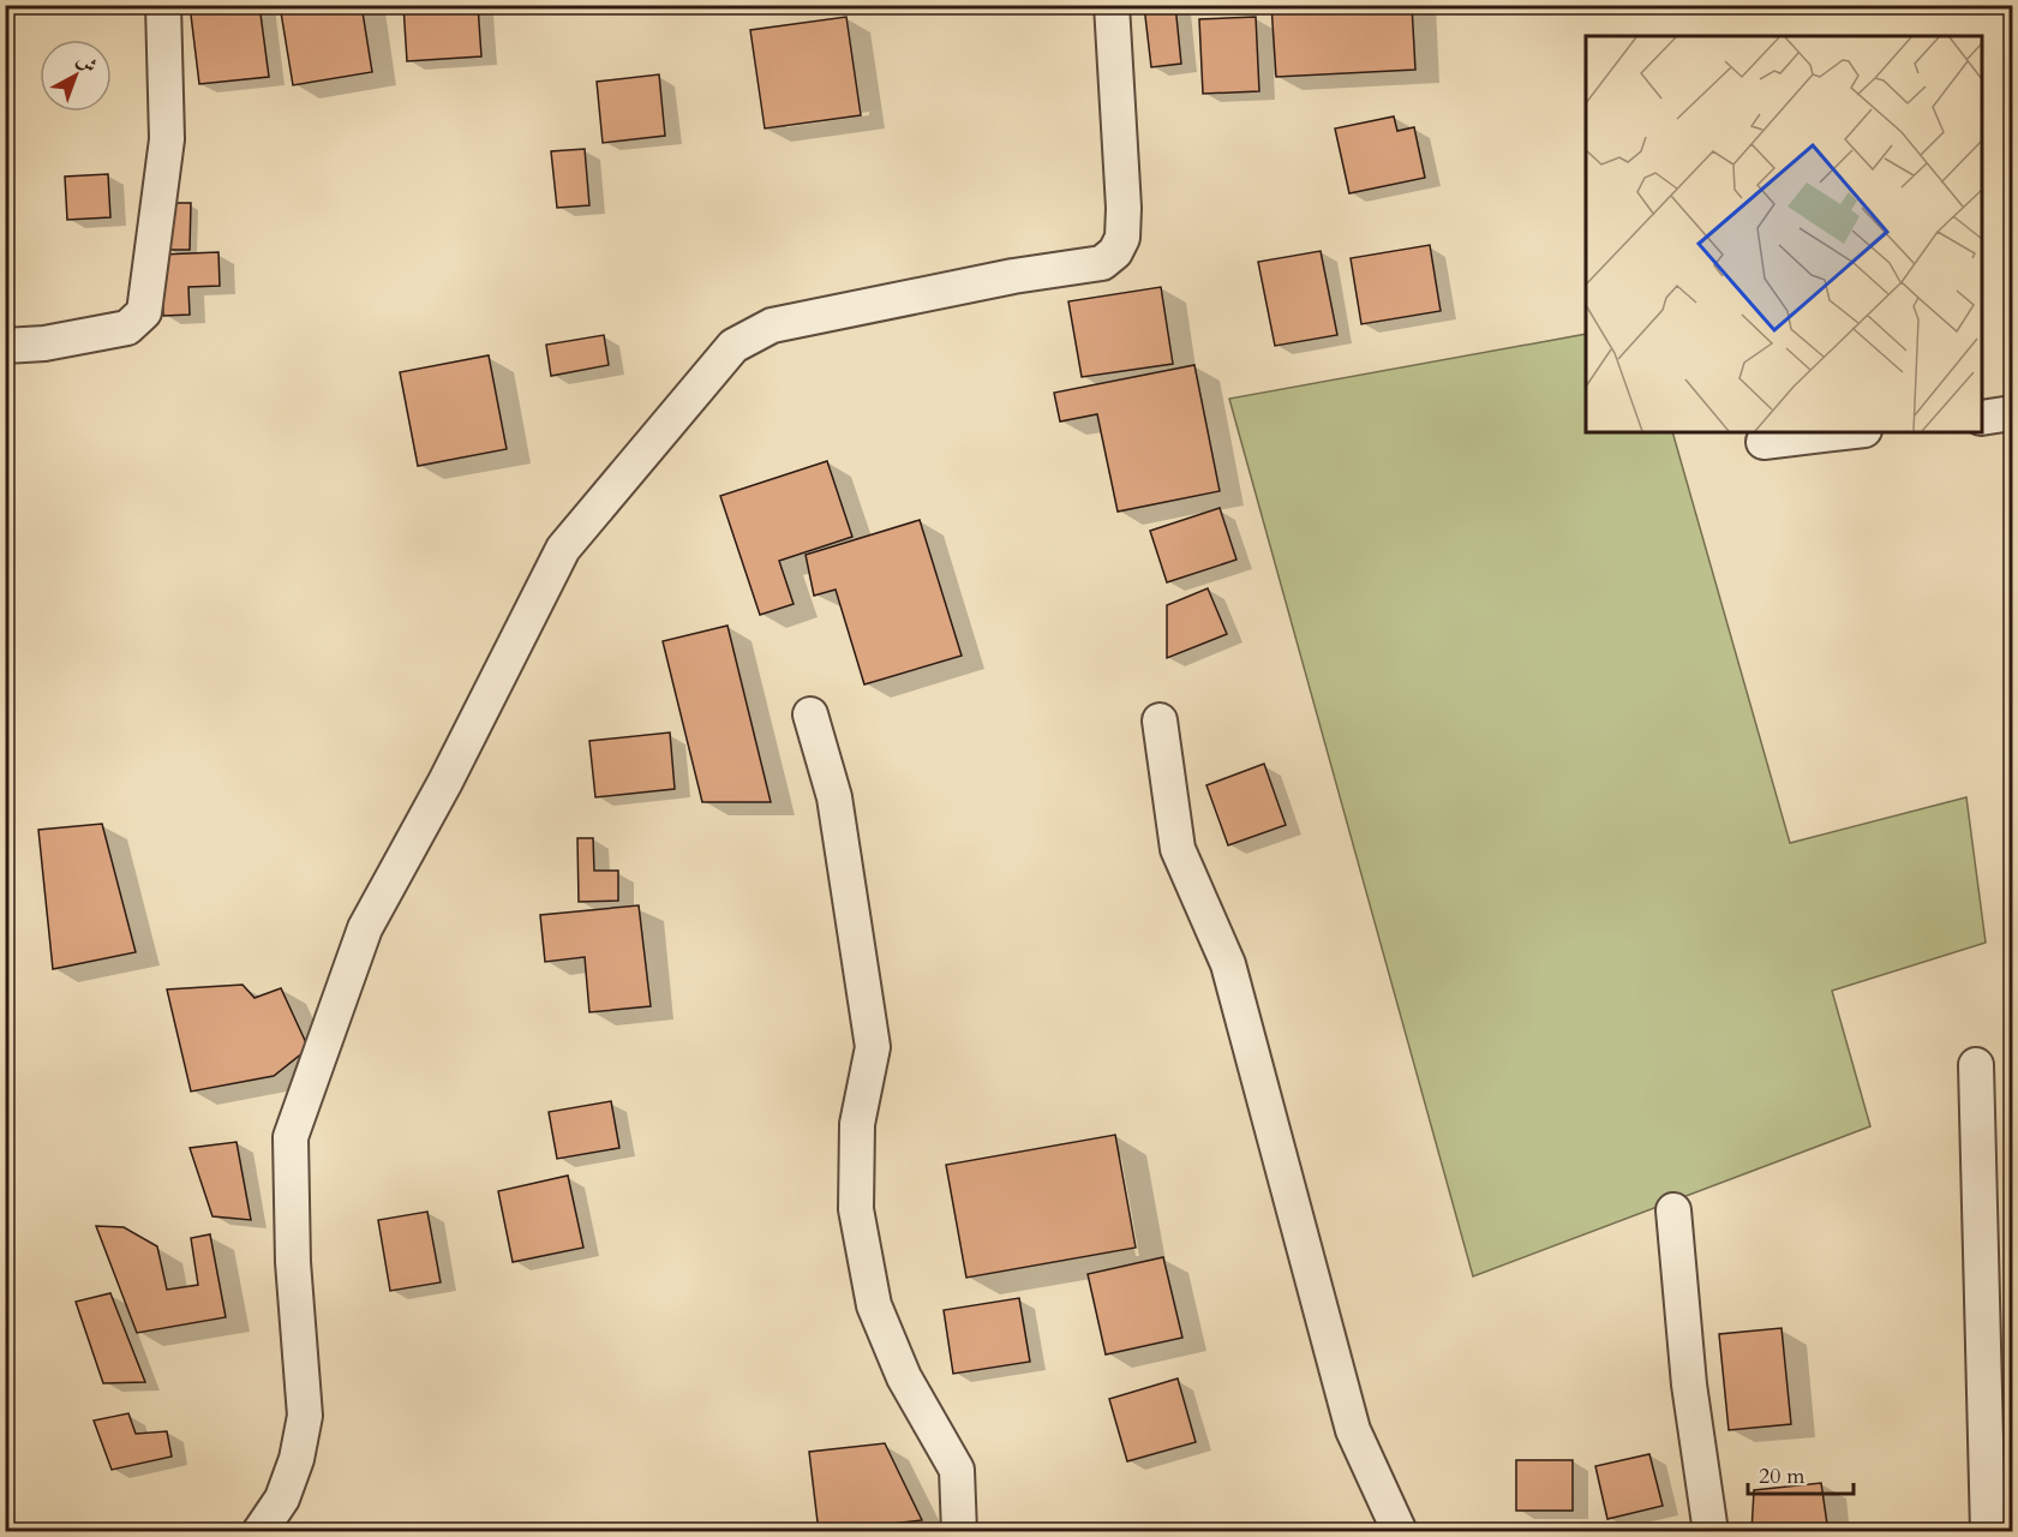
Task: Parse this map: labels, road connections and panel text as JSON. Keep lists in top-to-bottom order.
{
  "scale_bar": "20 m",
  "north": "top right"
}
